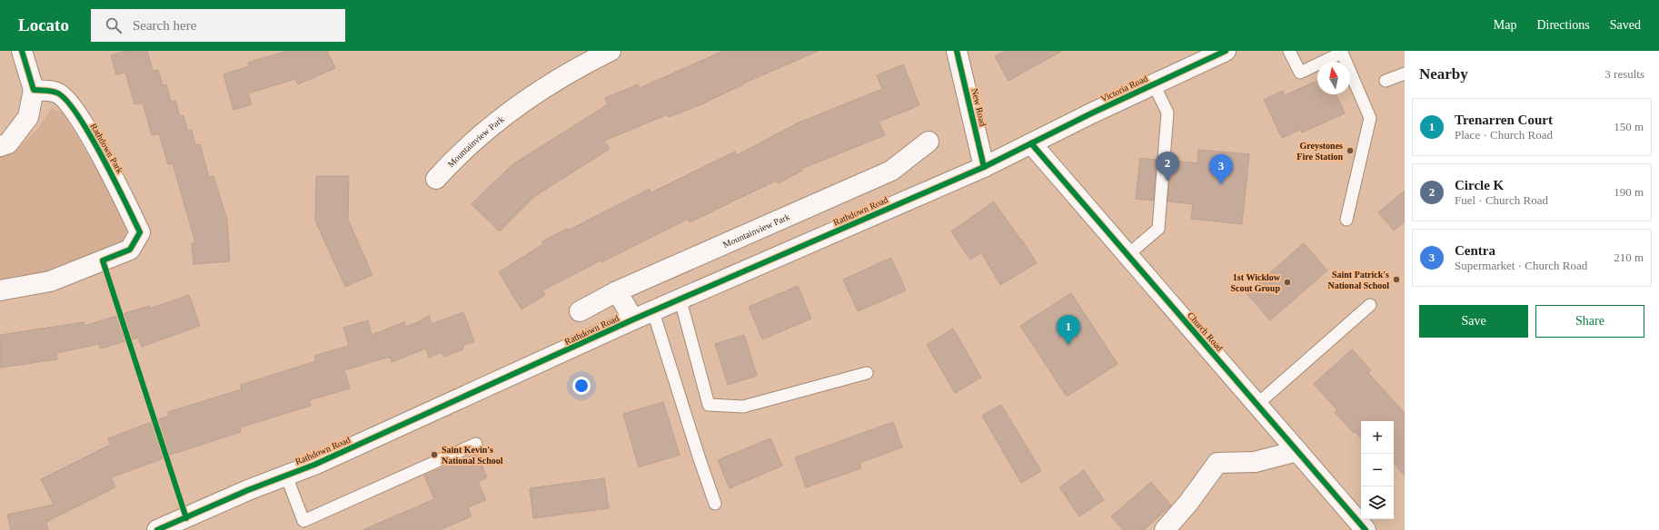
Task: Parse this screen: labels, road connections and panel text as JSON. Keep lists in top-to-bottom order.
{
  "streets": {
    "street": [
      "Victoria Road",
      "New Road",
      "Mountainview Park",
      "Rathdown Park",
      "Rathdown Road",
      "Church Road"
    ]
  },
  "crossings": [
    ["Victoria Road", "Rathdown Road"],
    ["Victoria Road", "Church Road"],
    ["New Road", "Rathdown Road"],
    ["Rathdown Road", "Church Road"]
  ],
  "places": [
    "Greystones Fire Station",
    "Saint Patrick's National School",
    "1st Wicklow Scout Group",
    "Saint Kevin's National School"
  ],
  "north": "top",
  "page": {
    "header": "Locato",
    "search": "Search here",
    "nav": ["Map", "Directions", "Saved"],
    "heading": ["Nearby", "3 results"],
    "list": [
      {
        "mark": "1",
        "name": "Trenarren Court",
        "note": "Place · Church Road",
        "value": "150 m"
      },
      {
        "mark": "2",
        "name": "Circle K",
        "note": "Fuel · Church Road",
        "value": "190 m"
      },
      {
        "mark": "3",
        "name": "Centra",
        "note": "Supermarket · Church Road",
        "value": "210 m"
      }
    ],
    "pins": ["2", "3", "1"],
    "buttons": ["Save", "Share"],
    "map_buttons": ["+", "−"]
  }
}
